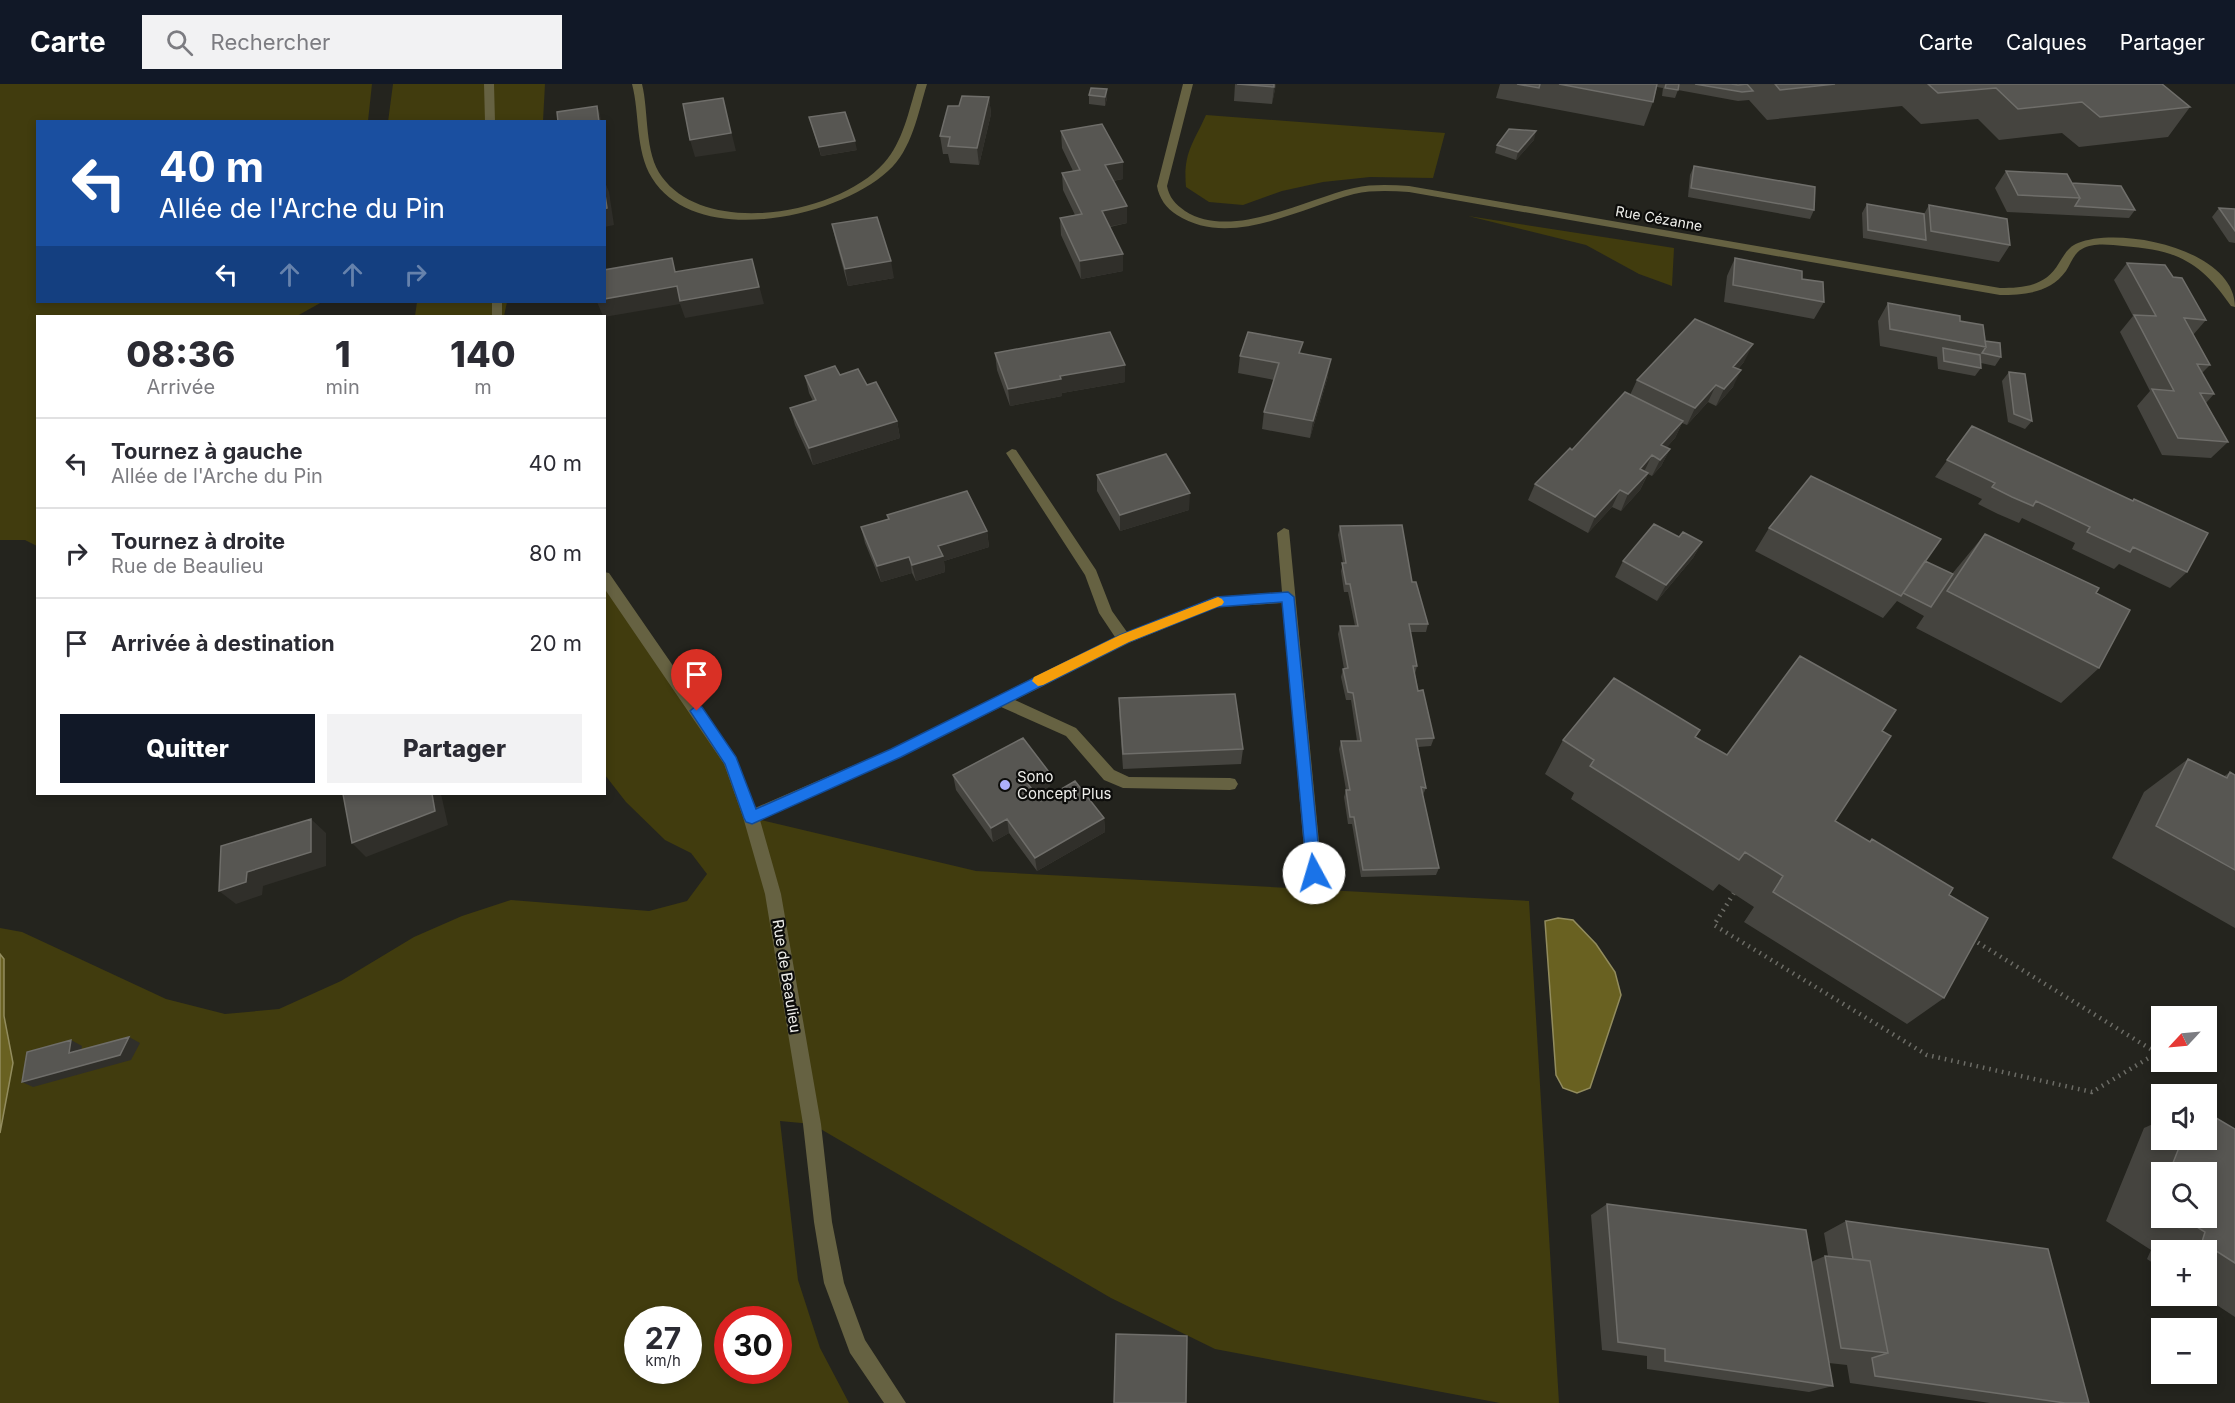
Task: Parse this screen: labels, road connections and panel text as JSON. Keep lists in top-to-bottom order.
{
  "streets": {
    "street": ["Rue Cézanne", "Rue de Beaulieu"]
  },
  "places": ["Sono Concept Plus"],
  "north": "bottom left",
  "page": {
    "header": "Carte",
    "search": "Rechercher",
    "nav": ["Carte", "Calques", "Partager"],
    "turn": ["40 m", "Allée de l'Arche du Pin"],
    "eta": [
      "08:36",
      "Arrivée",
      "1",
      "min",
      "140",
      "m"
    ],
    "list": [
      {
        "name": "Tournez à gauche",
        "note": "Allée de l'Arche du Pin",
        "value": "40 m"
      },
      {
        "name": "Tournez à droite",
        "note": "Rue de Beaulieu",
        "value": "80 m"
      },
      {
        "name": "Arrivée à destination",
        "value": "20 m"
      }
    ],
    "buttons": ["Quitter", "Partager"],
    "map_buttons": ["+", "−"],
    "speed": "27 km/h",
    "limit": "30"
  }
}
